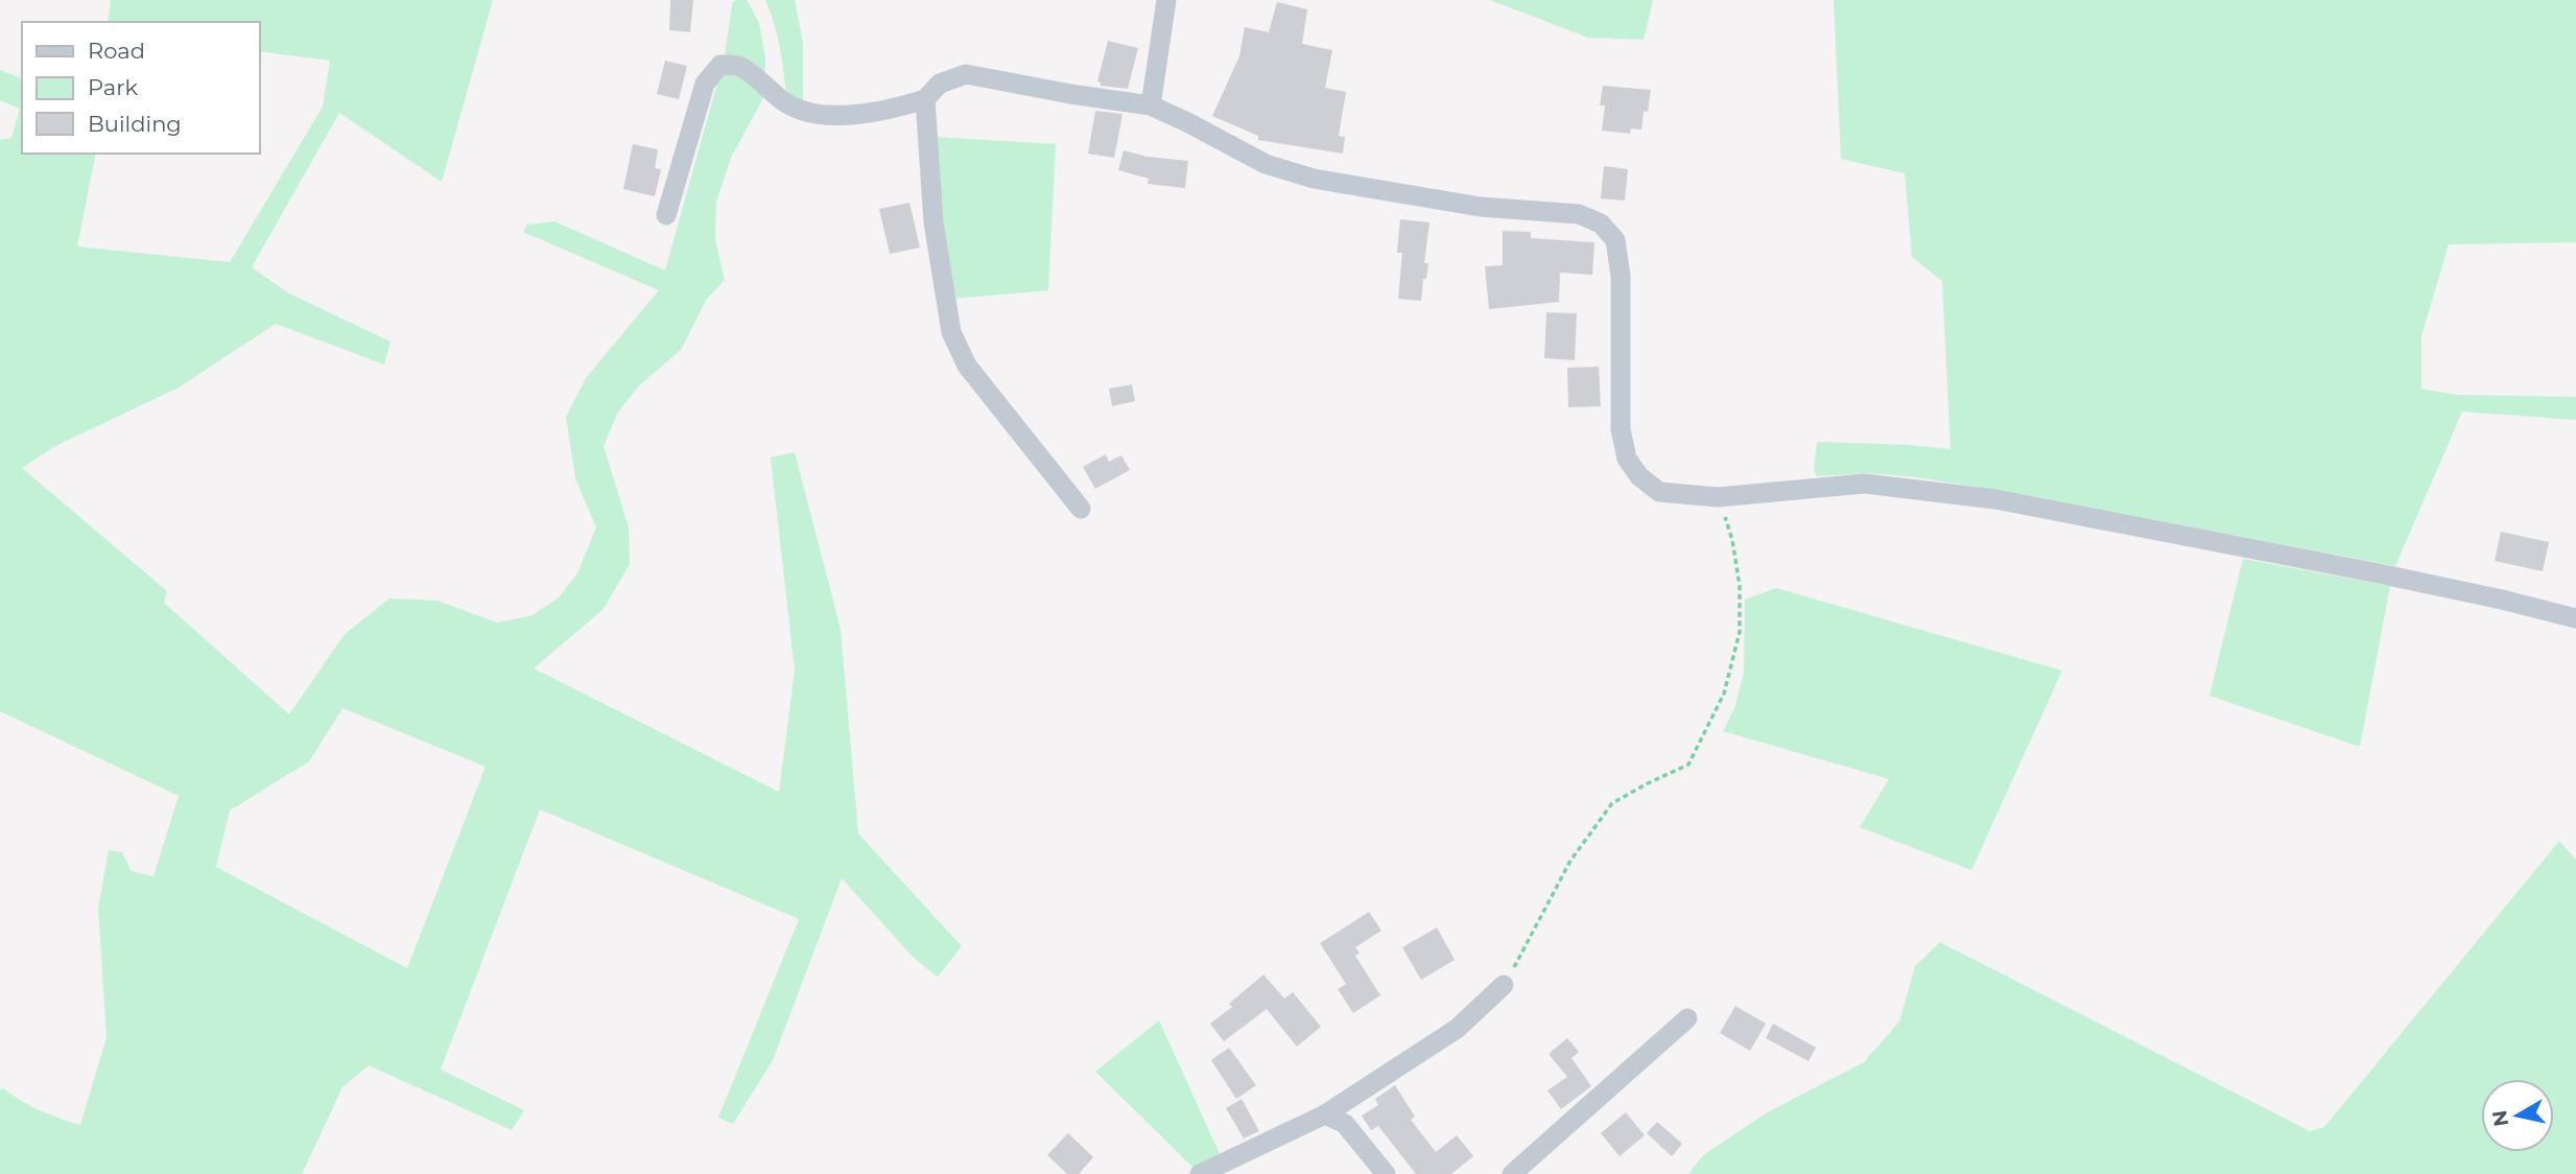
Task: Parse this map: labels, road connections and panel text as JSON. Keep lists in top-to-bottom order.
{
  "legend": ["Road", "Park", "Building"],
  "north": "left"
}
